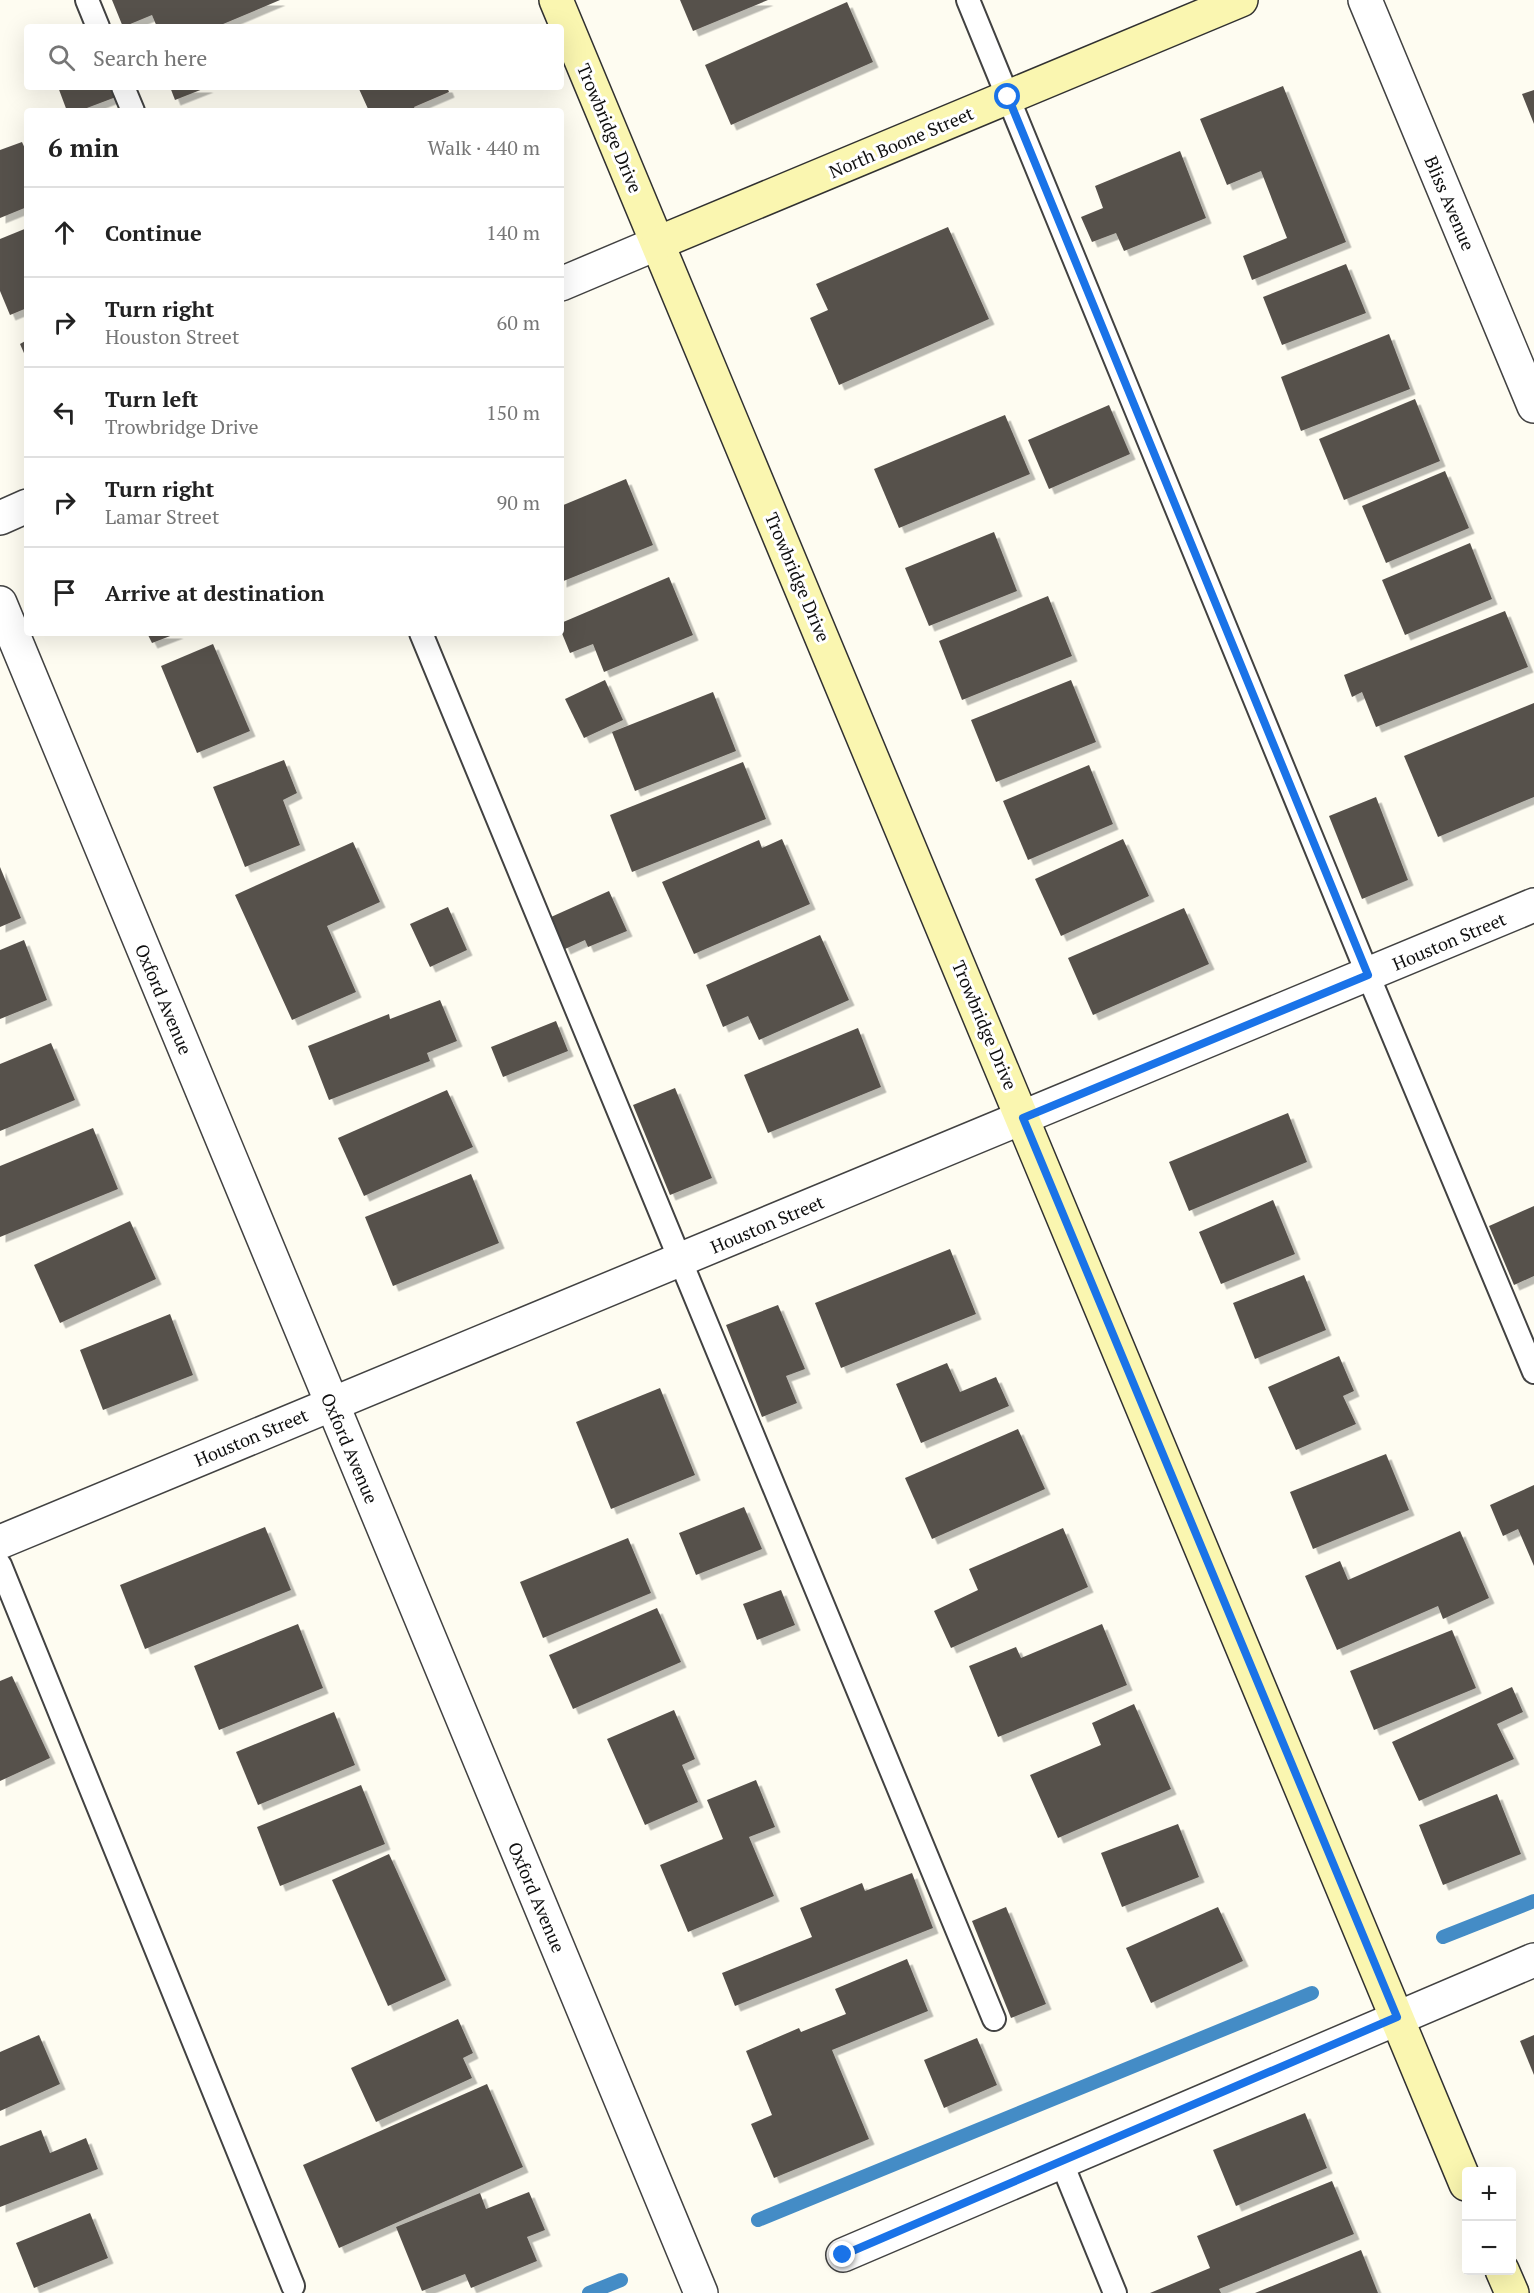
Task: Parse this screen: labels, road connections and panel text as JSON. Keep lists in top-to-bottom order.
{
  "streets": {
    "main road": ["Trowbridge Drive", "North Boone Street"],
    "street": ["Bliss Avenue", "Houston Street", "Oxford Avenue"]
  },
  "crossings": [
    ["Trowbridge Drive", "North Boone Street"],
    ["Trowbridge Drive", "Houston Street"],
    ["Houston Street", "Oxford Avenue"]
  ],
  "page": {
    "search": "Search here",
    "heading": ["6 min", "Walk · 440 m"],
    "list": [
      ["Continue", "140 m"],
      ["Turn right", "Houston Street", "60 m"],
      ["Turn left", "Trowbridge Drive", "150 m"],
      ["Turn right", "Lamar Street", "90 m"],
      "Arrive at destination"
    ],
    "map_buttons": ["+", "−"]
  }
}
